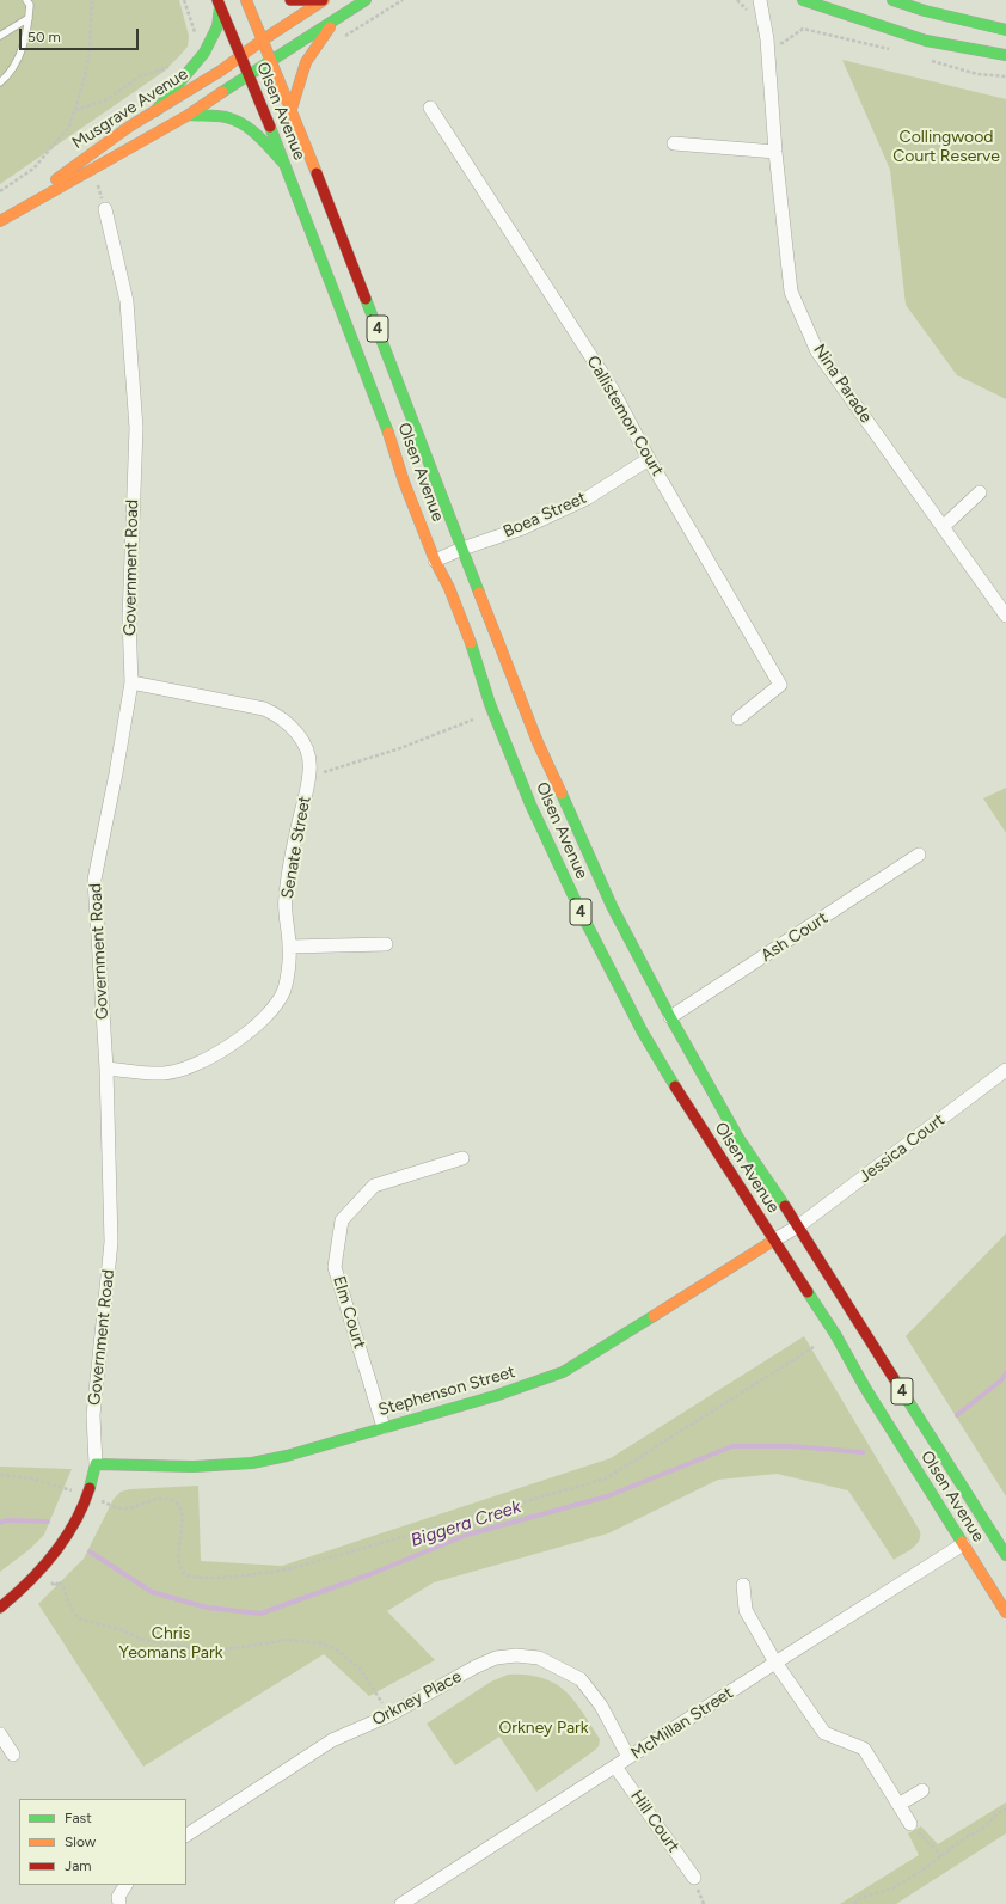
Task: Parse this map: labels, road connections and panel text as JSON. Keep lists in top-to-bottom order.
{
  "streets": {
    "main road": [
      "Musgrave Avenue",
      "Olsen Avenue",
      "4",
      "Government Road",
      "Stephenson Street"
    ],
    "street": [
      "Nina Parade",
      "Callistemon Court",
      "Boea Street",
      "Senate Street",
      "Ash Court",
      "Jessica Court",
      "Elm Court",
      "Orkney Place",
      "McMillan Street",
      "Hill Court"
    ]
  },
  "crossings": [
    ["Musgrave Avenue", "Olsen Avenue"],
    ["Olsen Avenue", "Boea Street"],
    ["Olsen Avenue", "Ash Court"],
    ["Olsen Avenue", "Jessica Court"],
    ["Olsen Avenue", "Stephenson Street"],
    ["Olsen Avenue", "McMillan Street"],
    ["Callistemon Court", "Boea Street"],
    ["Government Road", "Senate Street"],
    ["Government Road", "Stephenson Street"],
    ["Jessica Court", "Stephenson Street"],
    ["Elm Court", "Stephenson Street"],
    ["Orkney Place", "McMillan Street"],
    ["McMillan Street", "Hill Court"]
  ],
  "water": ["Biggera Creek"],
  "parks": ["Collingwood Court Reserve", "Chris Yeomans Park", "Orkney Park"],
  "legend": ["Fast", "Slow", "Jam"],
  "scale_bar": "50 m"
}
